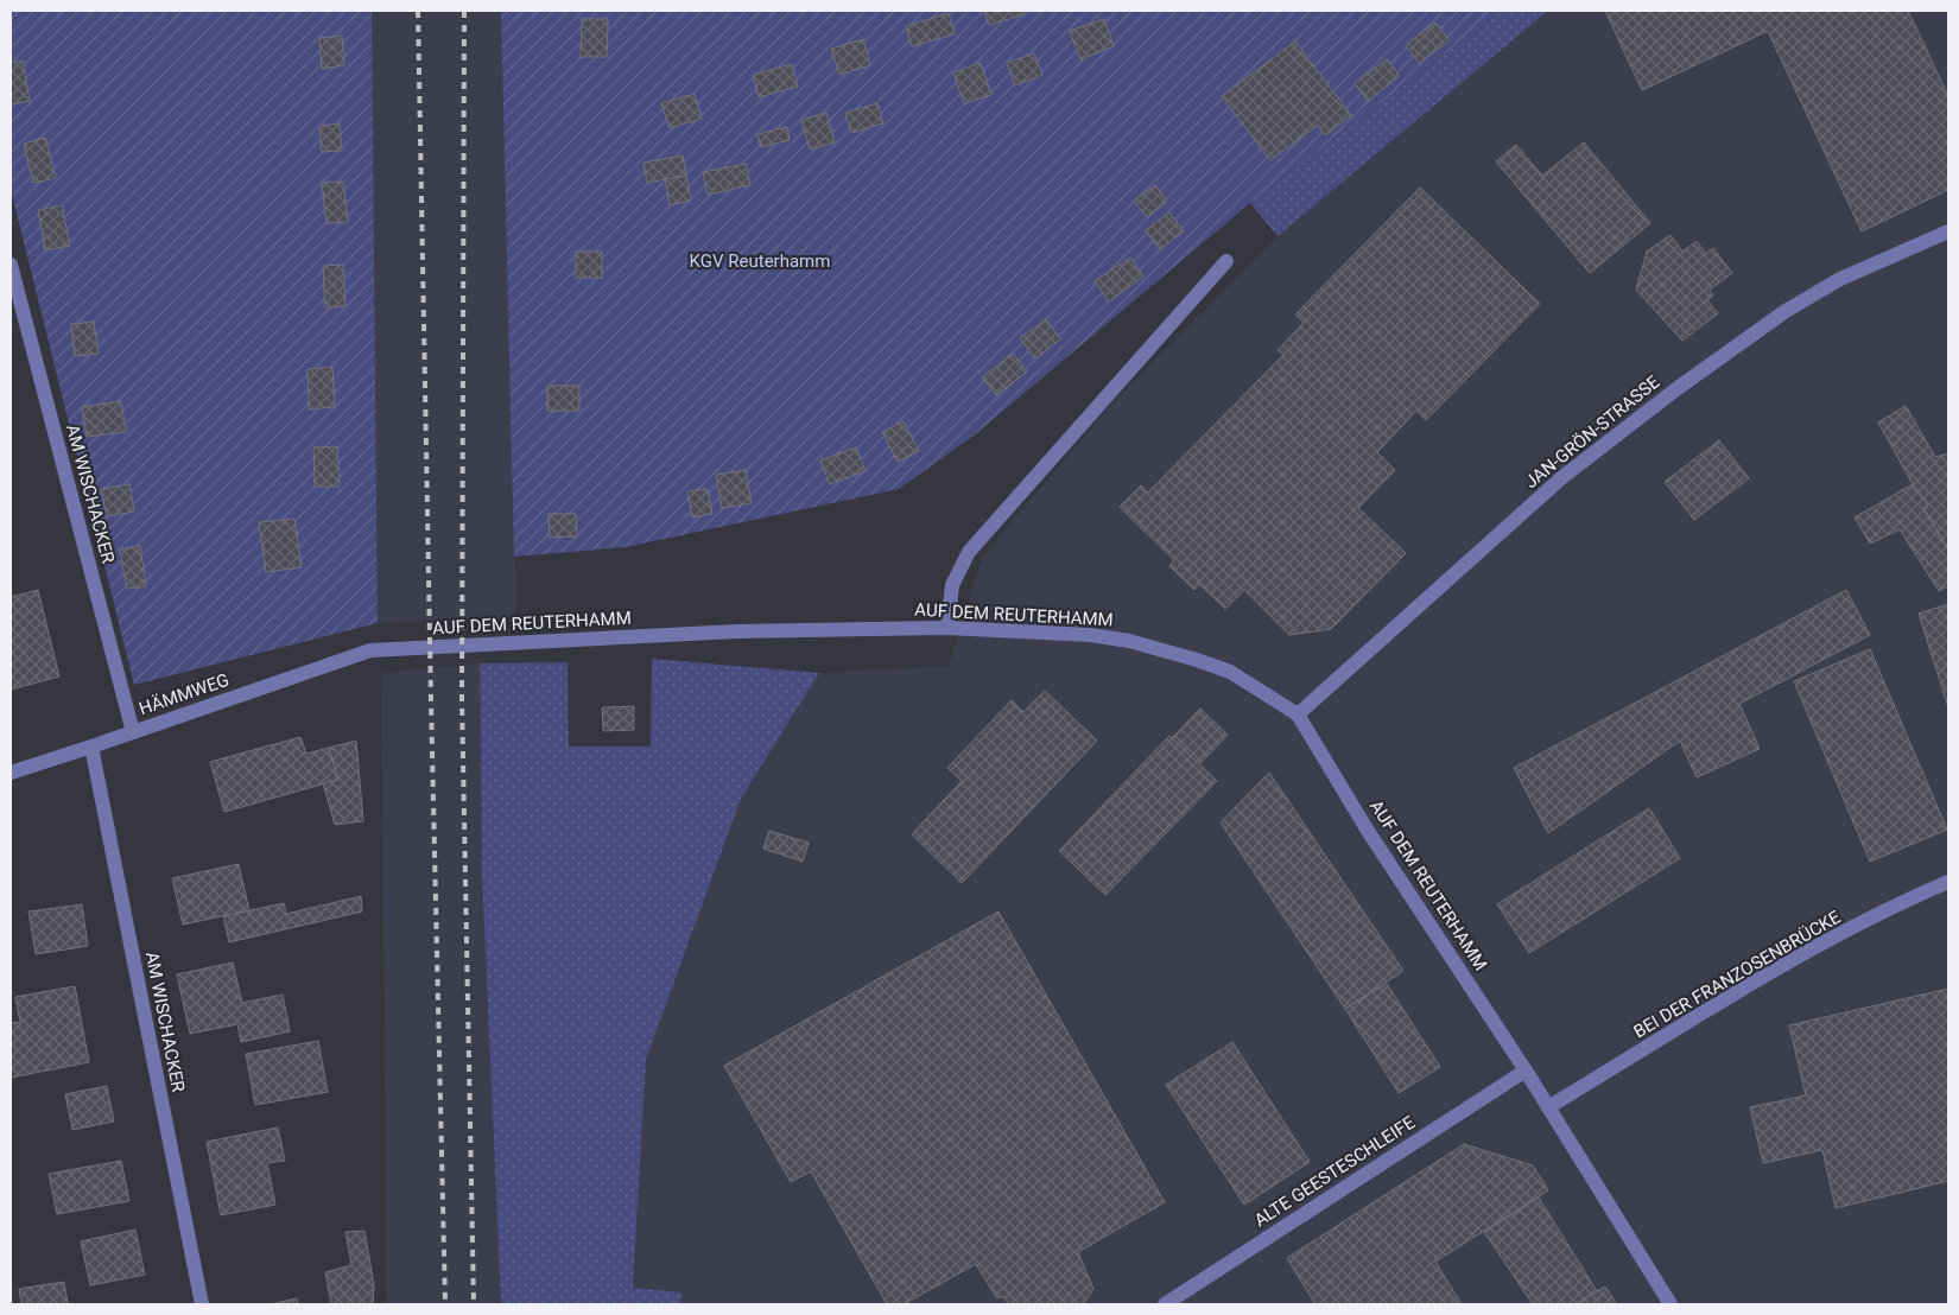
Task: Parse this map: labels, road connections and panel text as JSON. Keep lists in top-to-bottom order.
{
  "streets": {
    "street": [
      "JAN-GRÖN-STRASSE",
      "AM WISCHACKER",
      "AUF DEM REUTERHAMM",
      "HÄMMWEG",
      "BEI DER FRANZOSENBRÜCKE",
      "ALTE GEESTESCHLEIFE"
    ]
  },
  "crossings": [
    ["JAN-GRÖN-STRASSE", "AUF DEM REUTERHAMM"],
    ["AM WISCHACKER", "HÄMMWEG"],
    ["AUF DEM REUTERHAMM", "HÄMMWEG"],
    ["AUF DEM REUTERHAMM", "BEI DER FRANZOSENBRÜCKE"],
    ["AUF DEM REUTERHAMM", "ALTE GEESTESCHLEIFE"]
  ],
  "parks": ["KGV Reuterhamm"]
}
